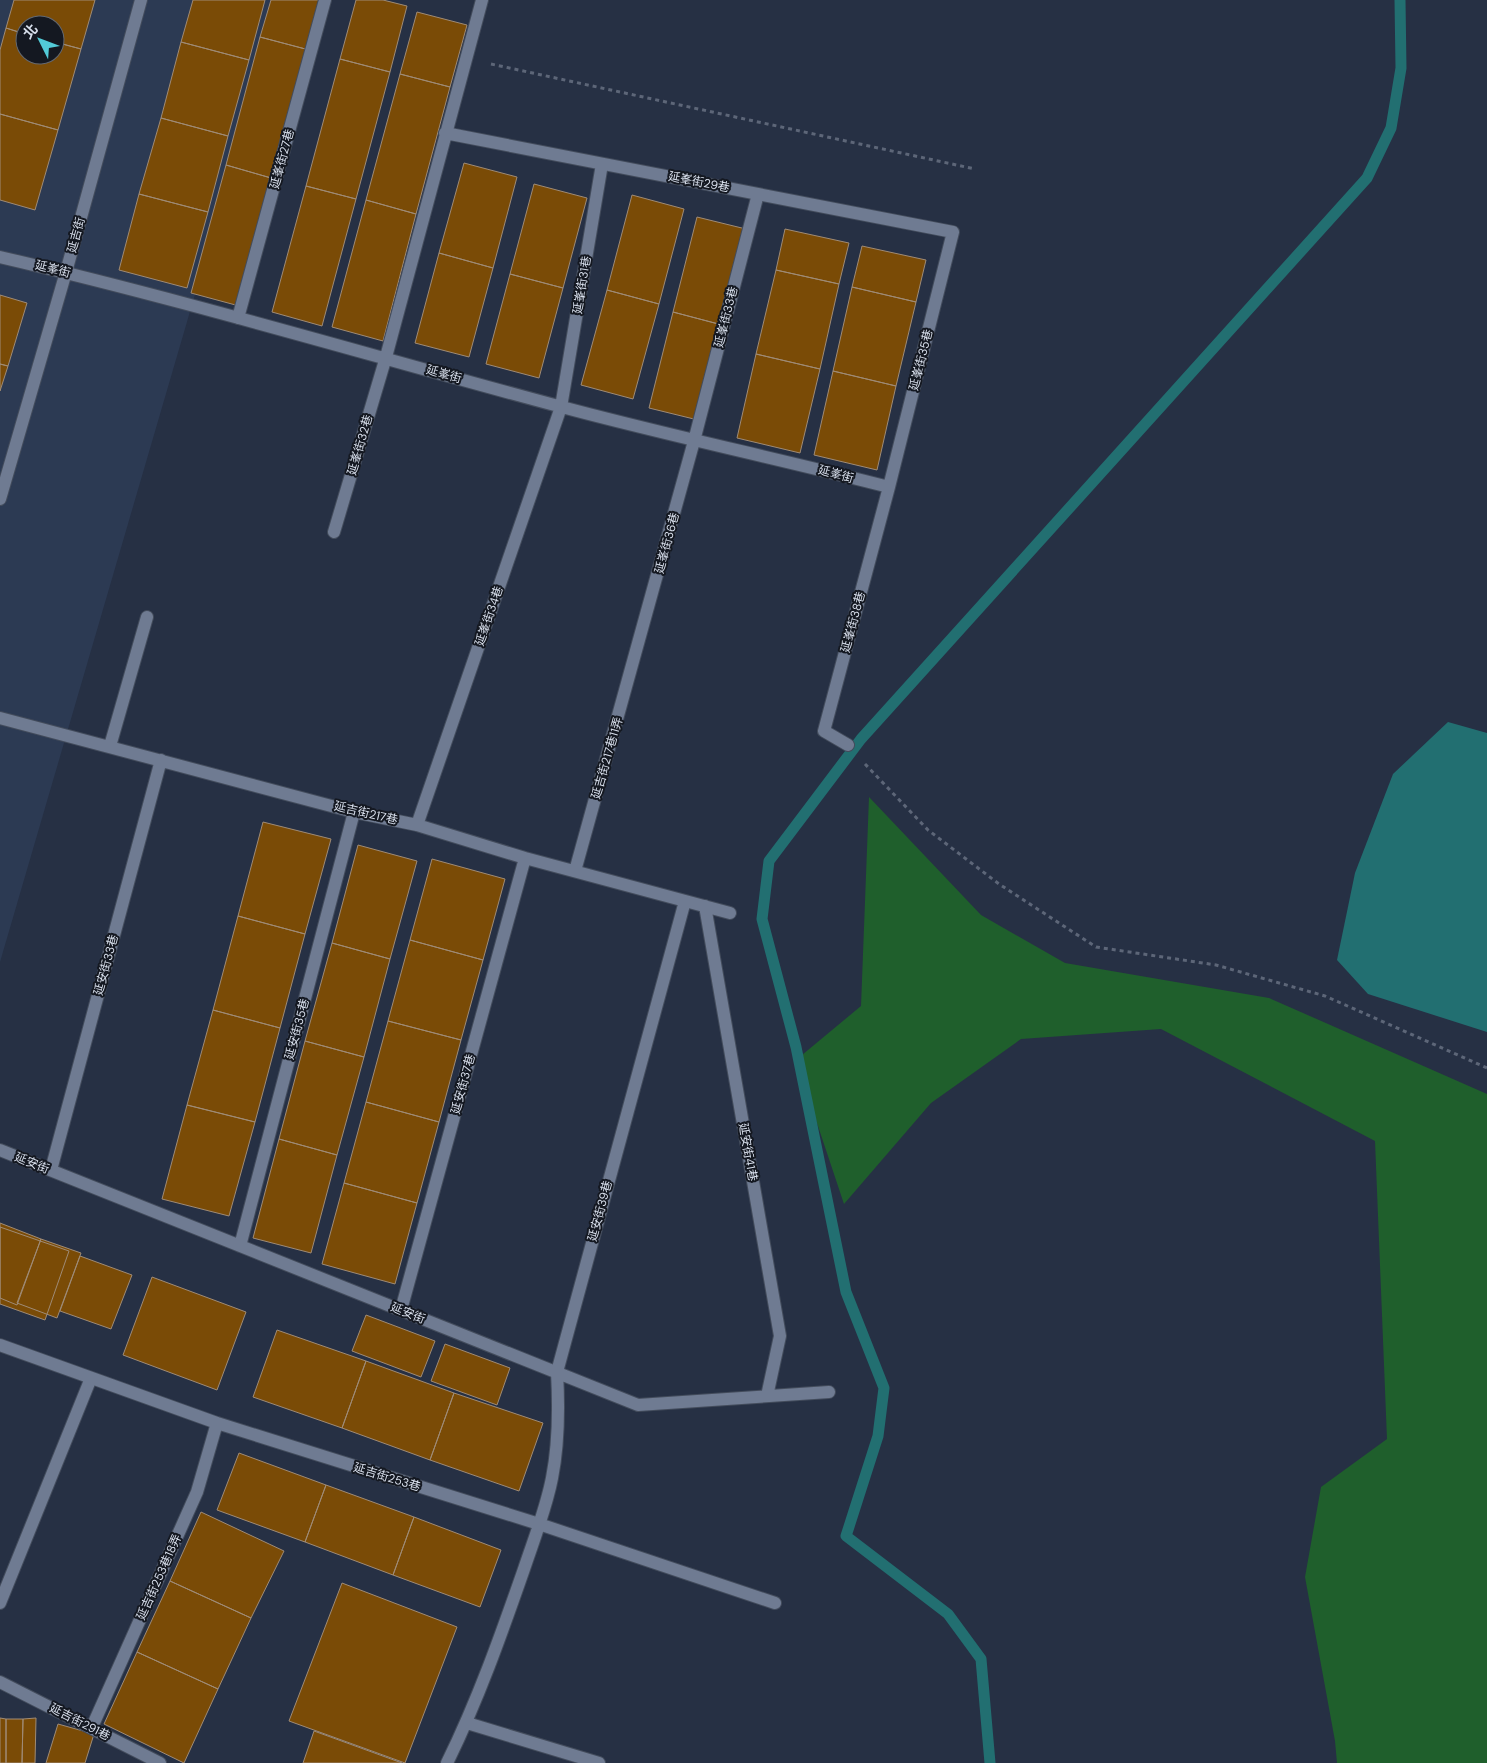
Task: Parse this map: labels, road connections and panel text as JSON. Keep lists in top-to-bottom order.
{
  "streets": {
    "street": [
      "延峯街27巷",
      "延峯街29巷",
      "延吉街",
      "延峯街",
      "延峯街31巷",
      "延峯街33巷",
      "延峯街35巷",
      "延峯街32巷",
      "延峯街36巷",
      "延峯街34巷",
      "延峯街38巷",
      "延吉街217巷11弄",
      "延吉街217巷",
      "延安街33巷",
      "延安街35巷",
      "延安街37巷",
      "延安街41巷",
      "延安街",
      "延安街39巷",
      "延吉街253巷",
      "延吉街253巷18弄",
      "延吉街291巷"
    ]
  },
  "crossings": [
    ["延峯街27巷", "延峯街"],
    ["延峯街29巷", "延峯街31巷"],
    ["延峯街29巷", "延峯街33巷"],
    ["延峯街29巷", "延峯街35巷"],
    ["延吉街", "延峯街"],
    ["延峯街", "延峯街31巷"],
    ["延峯街", "延峯街33巷"],
    ["延峯街", "延峯街35巷"],
    ["延峯街", "延峯街32巷"],
    ["延峯街", "延峯街36巷"],
    ["延峯街", "延峯街34巷"],
    ["延峯街", "延峯街38巷"],
    ["延峯街31巷", "延峯街34巷"],
    ["延峯街33巷", "延峯街36巷"],
    ["延峯街35巷", "延峯街38巷"],
    ["延峯街36巷", "延吉街217巷11弄"],
    ["延峯街34巷", "延吉街217巷"],
    ["延吉街217巷11弄", "延吉街217巷"],
    ["延吉街217巷", "延安街33巷"],
    ["延吉街217巷", "延安街35巷"],
    ["延吉街217巷", "延安街37巷"],
    ["延吉街217巷", "延安街41巷"],
    ["延吉街217巷", "延安街39巷"],
    ["延安街33巷", "延安街"],
    ["延安街35巷", "延安街"],
    ["延安街37巷", "延安街"],
    ["延安街41巷", "延安街"],
    ["延安街", "延安街39巷"],
    ["延安街39巷", "延吉街253巷"],
    ["延吉街253巷", "延吉街253巷18弄"],
    ["延吉街253巷18弄", "延吉街291巷"]
  ],
  "north": "top left"
}
